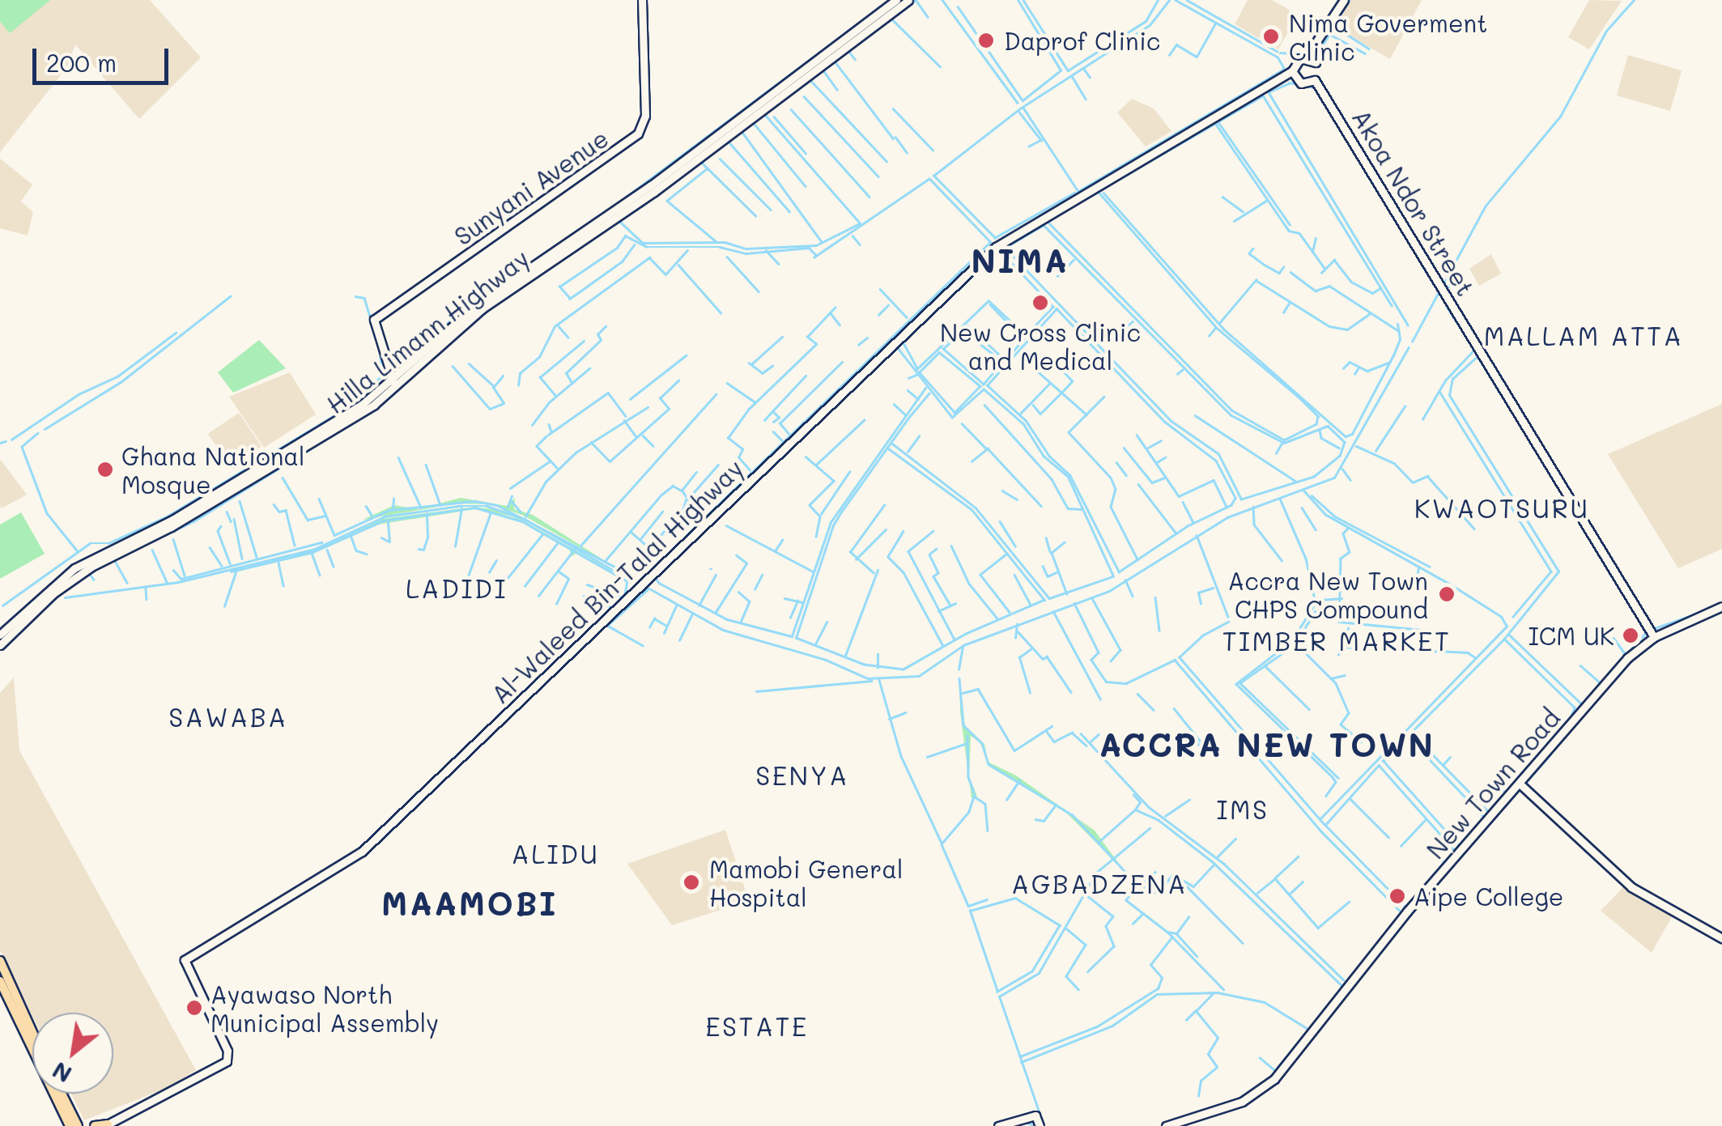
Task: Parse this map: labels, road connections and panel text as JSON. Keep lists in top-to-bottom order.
{
  "streets": {
    "street": [
      "Sunyani Avenue",
      "Akoa Ndor Street",
      "Hilla Limann Highway",
      "Al-Waleed Bin-Talal Highway",
      "New Town Road"
    ]
  },
  "crossings": [
    ["Akoa Ndor Street", "Al-Waleed Bin-Talal Highway"],
    ["Akoa Ndor Street", "New Town Road"]
  ],
  "districts": [
    "NIMA",
    "MALLAM ATTA",
    "KWAOTSURU",
    "LADIDI",
    "TIMBER MARKET",
    "SAWABA",
    "ACCRA NEW TOWN",
    "SENYA",
    "IMS",
    "ALIDU",
    "AGBADZENA",
    "MAAMOBI",
    "ESTATE"
  ],
  "places": [
    "Nima Goverment Clinic",
    "Daprof Clinic",
    "New Cross Clinic and Medical",
    "Ghana National Mosque",
    "Accra New Town CHPS Compound",
    "ICM UK",
    "Mamobi General Hospital",
    "Aipe College",
    "Ayawaso North Municipal Assembly"
  ],
  "scale_bar": "200 m",
  "north": "bottom left"
}
